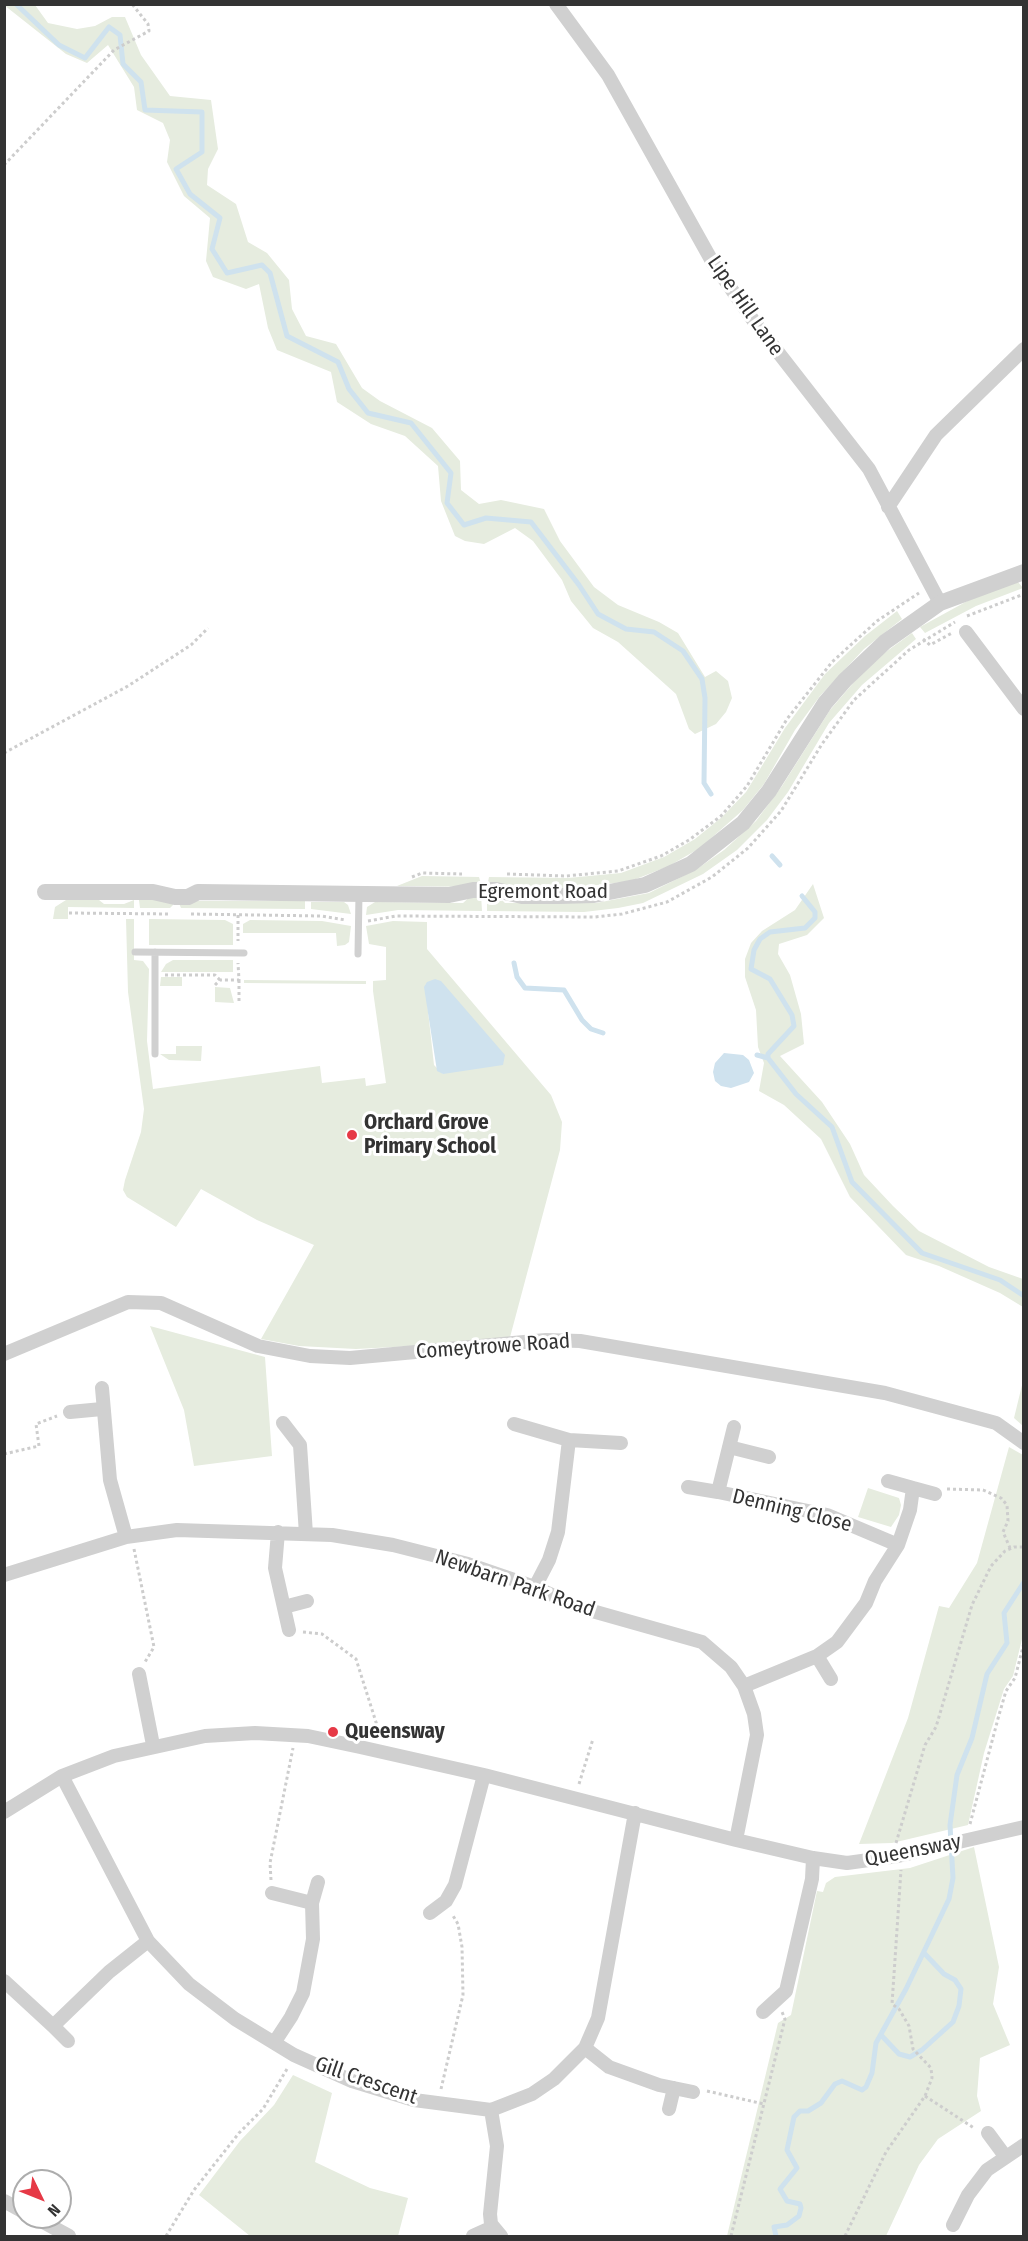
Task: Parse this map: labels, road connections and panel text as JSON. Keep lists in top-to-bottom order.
{
  "streets": {
    "street": [
      "Lipe Hill Lane",
      "Egremont Road",
      "Comeytrowe Road",
      "Denning Close",
      "Newbarn Park Road",
      "Queensway",
      "Gill Crescent"
    ]
  },
  "crossings": [
    ["Lipe Hill Lane", "Egremont Road"],
    ["Newbarn Park Road", "Queensway"],
    ["Queensway", "Gill Crescent"]
  ],
  "places": ["Orchard Grove Primary School", "Queensway"],
  "north": "bottom right"
}
